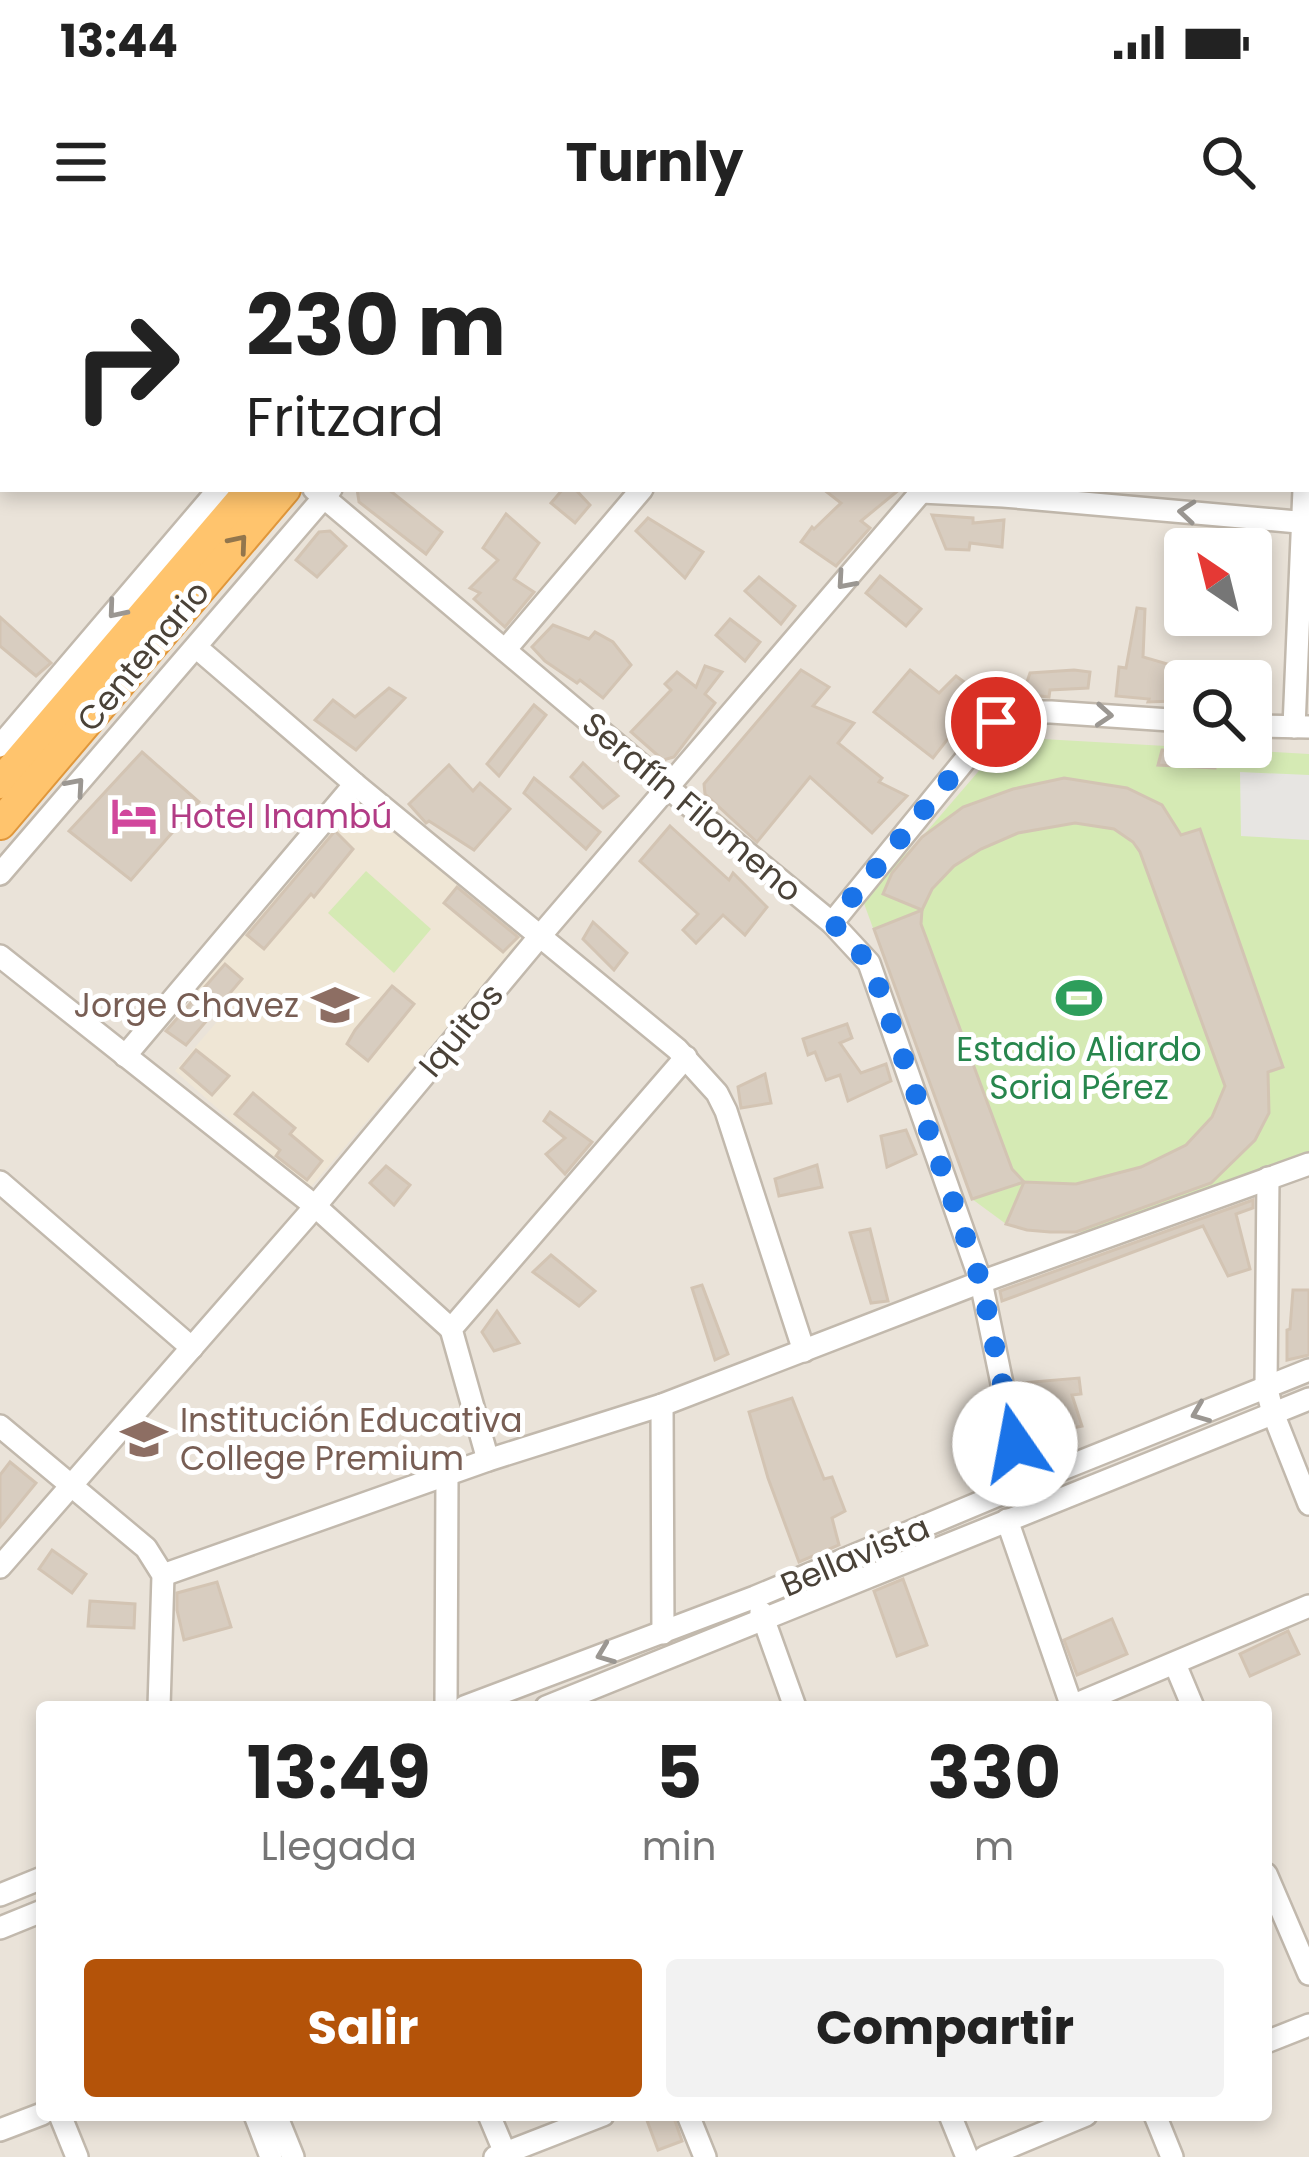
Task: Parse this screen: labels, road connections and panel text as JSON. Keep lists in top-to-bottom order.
{
  "streets": {
    "highway": ["Centenario"],
    "street": ["Serafín Filomeno", "Iquitos", "Bellavista"]
  },
  "crossings": [
    ["Serafín Filomeno", "Iquitos"],
    ["Serafín Filomeno", "Bellavista"]
  ],
  "places": {
    "hotel": ["Hotel Inambú"],
    "sports": ["Estadio Aliardo Soria Pérez"],
    "school or university": ["Jorge Chavez", "Institución Educativa College Premium"]
  },
  "north": "top left",
  "page": {
    "status": "13:44",
    "header": "Turnly",
    "turn": ["230 m", "Fritzard"],
    "eta": [
      "13:49",
      "Llegada",
      "5",
      "min",
      "330",
      "m"
    ],
    "buttons": ["Salir", "Compartir"]
  }
}
